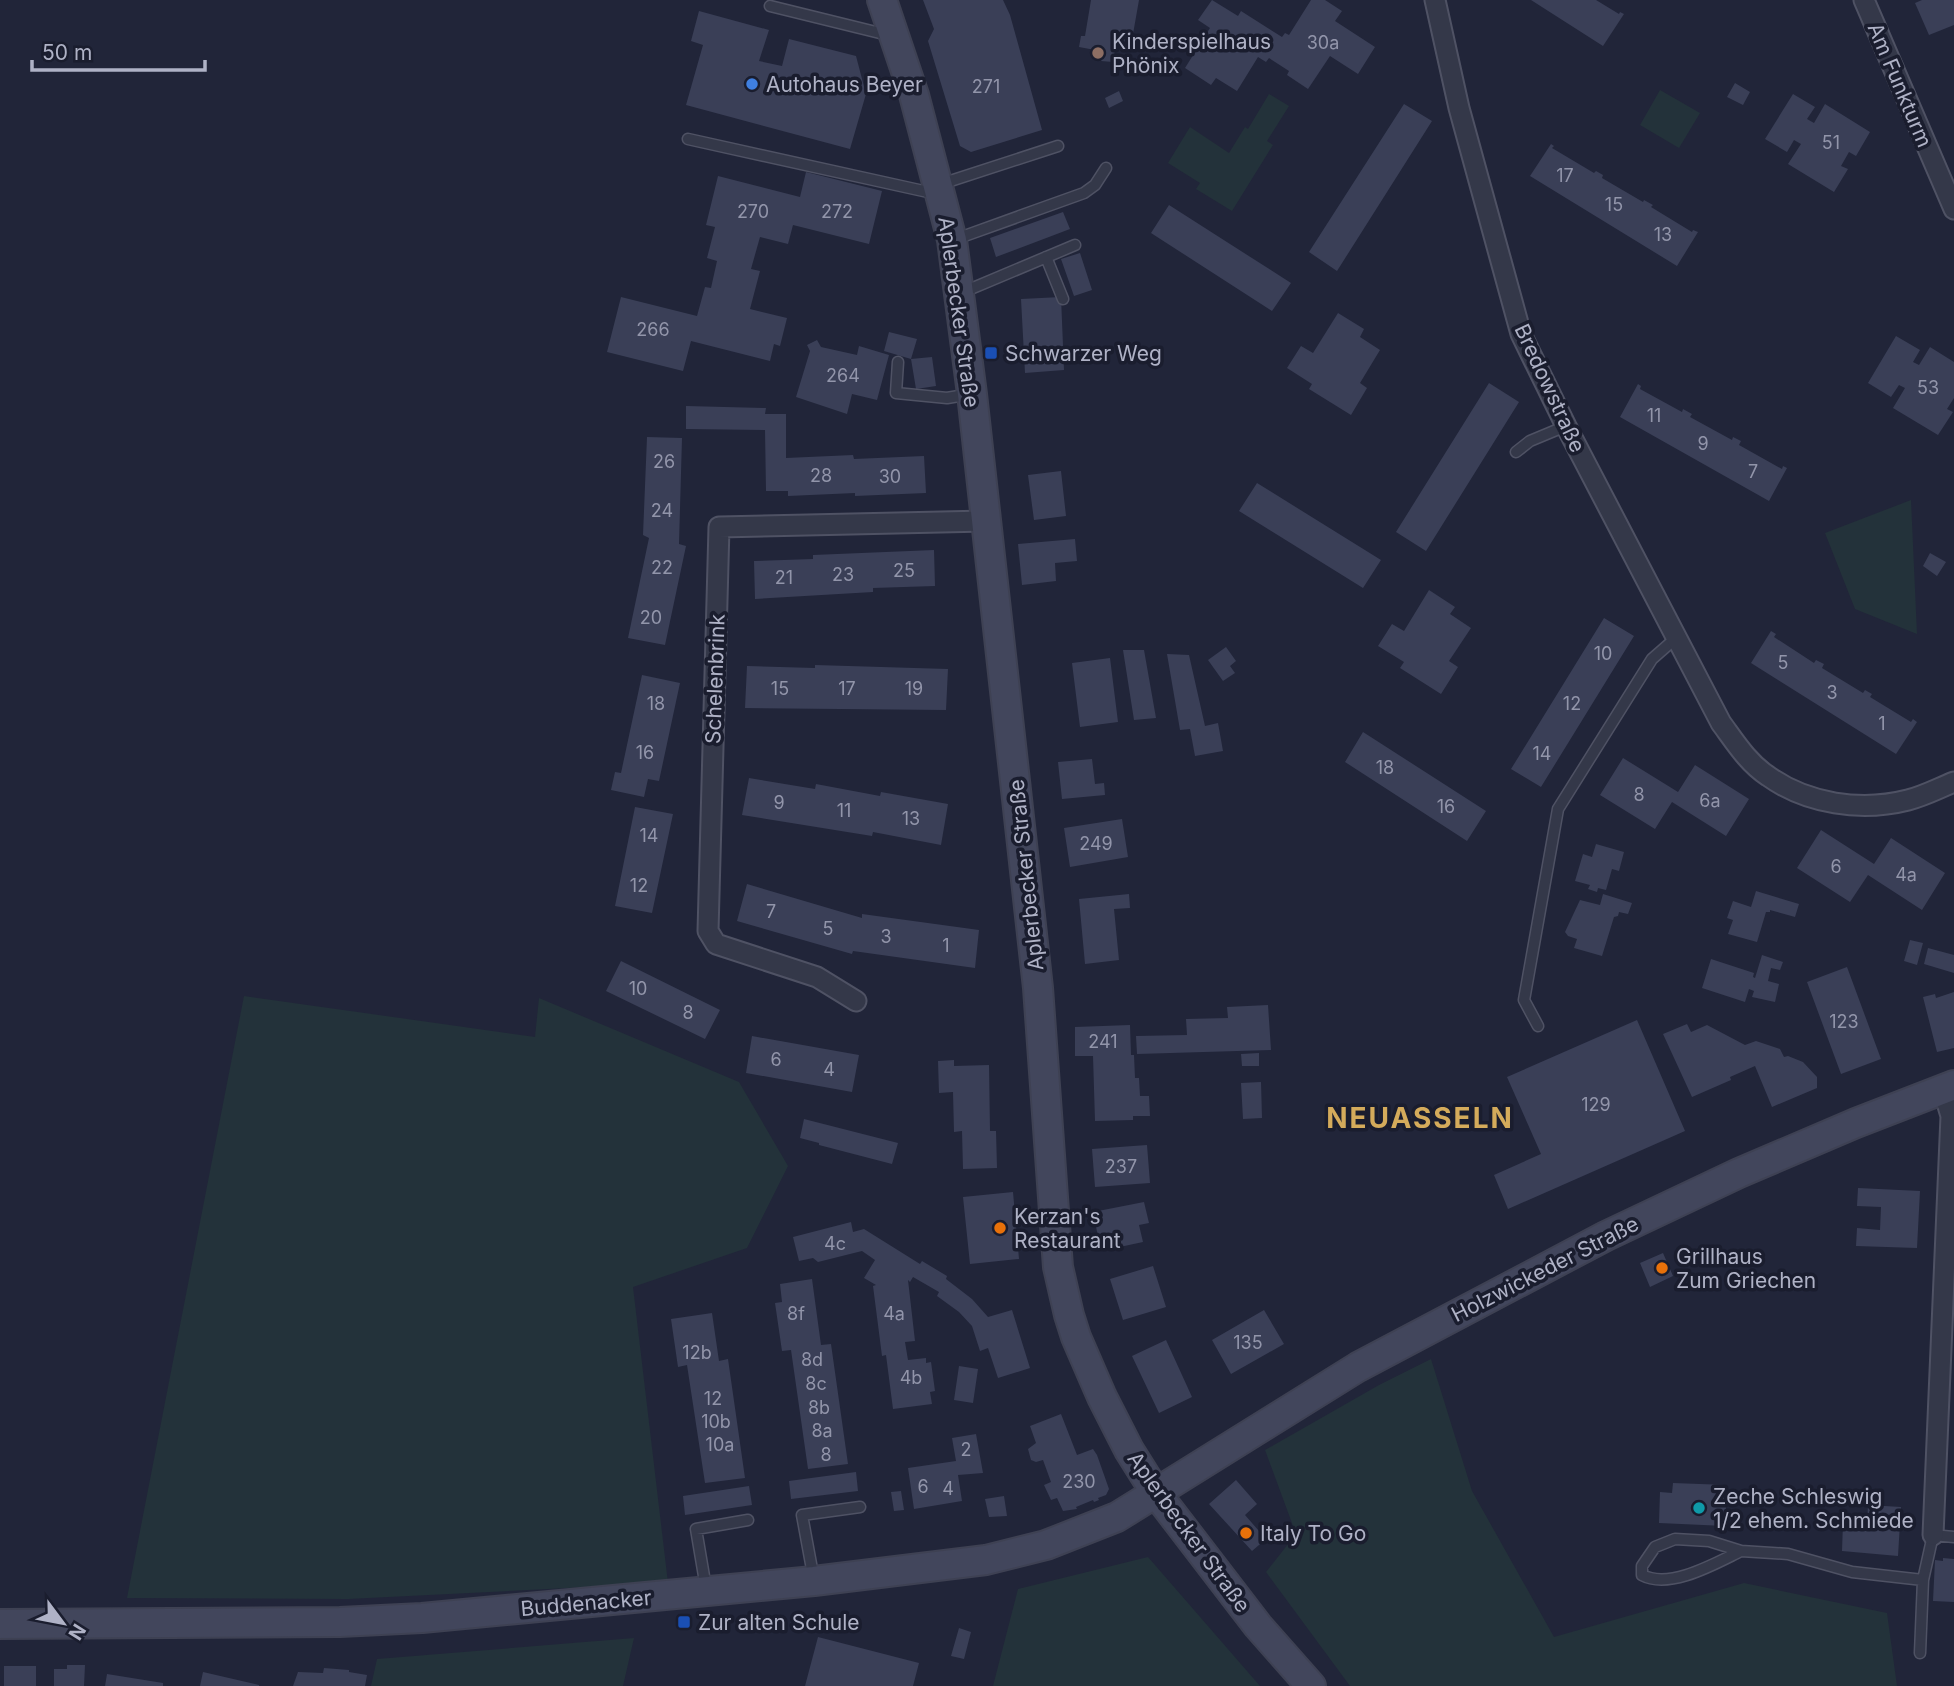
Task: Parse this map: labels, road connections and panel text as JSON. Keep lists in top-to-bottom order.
{
  "streets": {
    "main road": ["Aplerbecker Straße", "Holzwickeder Straße", "Buddenacker"],
    "street": ["Am Funkturm", "Bredowstraße", "Schelenbrink"]
  },
  "crossings": [
    ["Aplerbecker Straße", "Schelenbrink"],
    ["Aplerbecker Straße", "Holzwickeder Straße"],
    ["Aplerbecker Straße", "Buddenacker"],
    ["Holzwickeder Straße", "Buddenacker"]
  ],
  "districts": ["NEUASSELN"],
  "places": {
    "other": [
      "Kinderspielhaus Phönix",
      "Autohaus Beyer",
      "Kerzan's Restaurant",
      "Grillhaus Zum Griechen",
      "Zeche Schleswig 1/2 ehem. Schmiede",
      "Italy To Go"
    ],
    "transit": ["Schwarzer Weg", "Zur alten Schule"]
  },
  "house_numbers": [
    "30a",
    "271",
    "51",
    "17",
    "15",
    "270",
    "272",
    "13",
    "266",
    "264",
    "53",
    "11",
    "9",
    "26",
    "7",
    "28",
    "30",
    "24",
    "22",
    "25",
    "23",
    "21",
    "20",
    "10",
    "5",
    "15",
    "17",
    "19",
    "3",
    "18",
    "12",
    "1",
    "16",
    "14",
    "18",
    "8",
    "6a",
    "9",
    "16",
    "11",
    "13",
    "14",
    "249",
    "6",
    "4a",
    "12",
    "7",
    "5",
    "3",
    "1",
    "10",
    "8",
    "123",
    "241",
    "6",
    "4",
    "129",
    "237",
    "4c",
    "8f",
    "4a",
    "135",
    "12b",
    "8d",
    "4b",
    "8c",
    "12",
    "8b",
    "10b",
    "8a",
    "10a",
    "2",
    "8",
    "230",
    "6",
    "4"
  ],
  "scale_bar": "50 m",
  "north": "bottom right"
}
